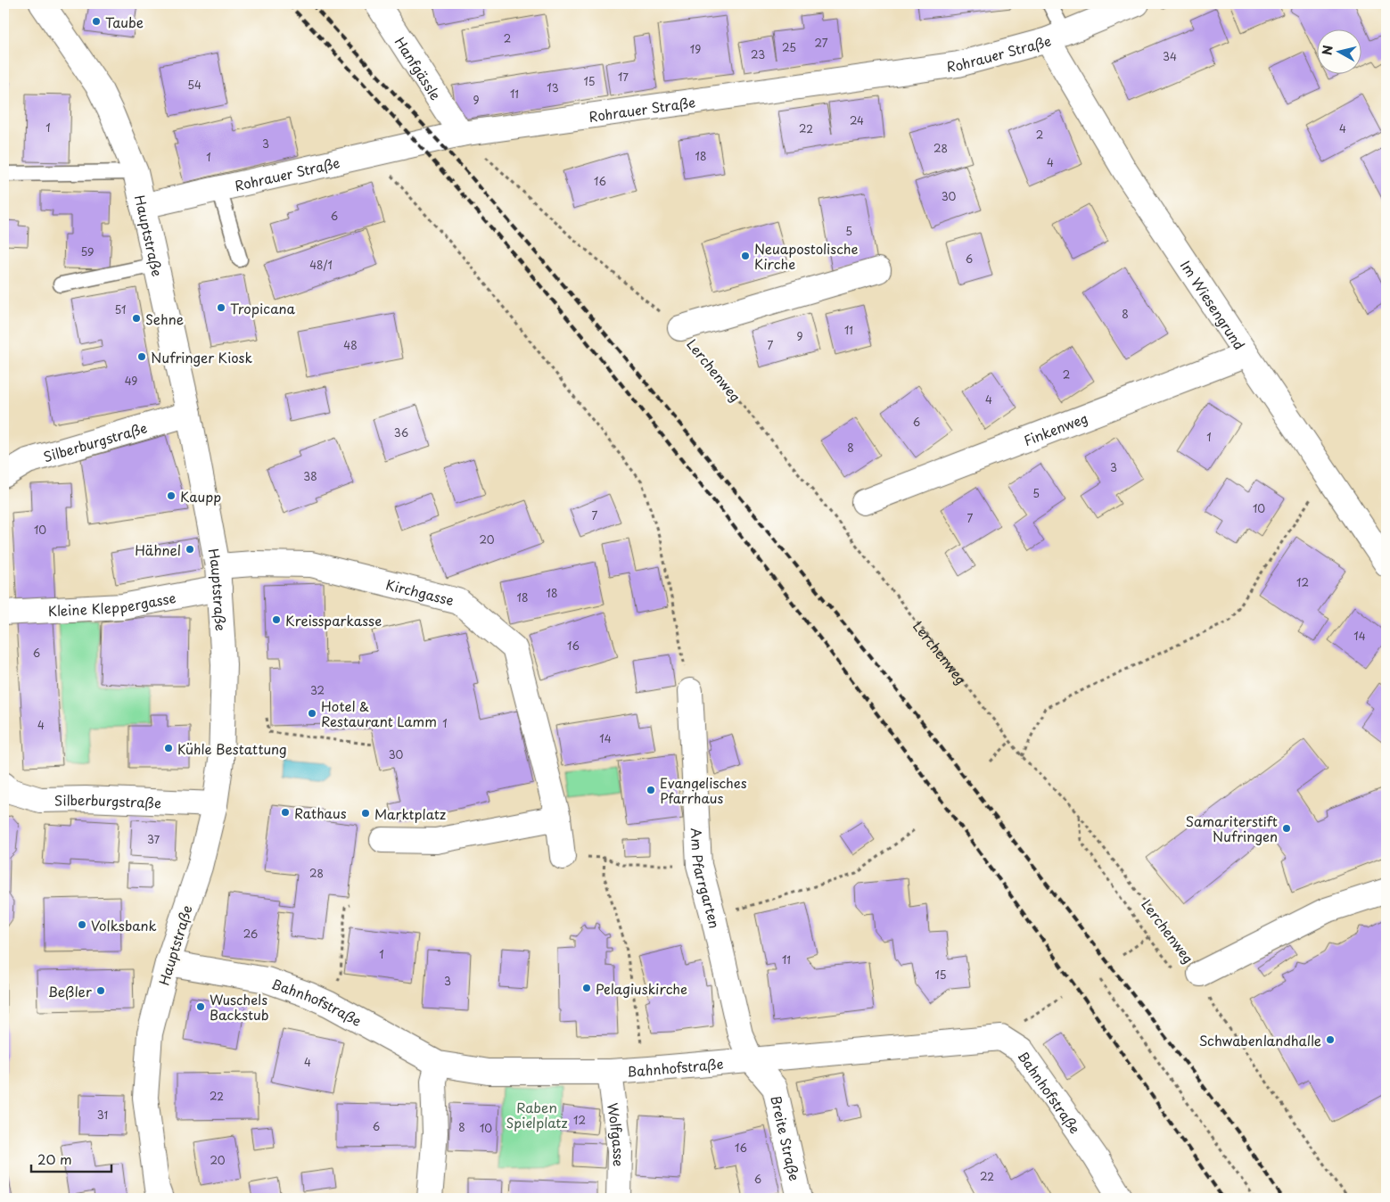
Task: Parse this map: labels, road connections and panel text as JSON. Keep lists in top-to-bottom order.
{
  "streets": {
    "street": [
      "Rohrauer Straße",
      "Hanfgässle",
      "Hauptstraße",
      "Im Wiesengrund",
      "Lerchenweg",
      "Finkenweg",
      "Silberburgstraße",
      "Kirchgasse",
      "Kleine Kleppergasse",
      "Am Pfarrgarten",
      "Bahnhofstraße",
      "Wolfgasse",
      "Breite Straße"
    ]
  },
  "crossings": [
    ["Rohrauer Straße", "Hanfgässle"],
    ["Rohrauer Straße", "Hauptstraße"],
    ["Rohrauer Straße", "Im Wiesengrund"],
    ["Hauptstraße", "Silberburgstraße"],
    ["Hauptstraße", "Kirchgasse"],
    ["Hauptstraße", "Kleine Kleppergasse"],
    ["Hauptstraße", "Bahnhofstraße"],
    ["Im Wiesengrund", "Finkenweg"],
    ["Kirchgasse", "Kleine Kleppergasse"],
    ["Am Pfarrgarten", "Bahnhofstraße"],
    ["Am Pfarrgarten", "Breite Straße"],
    ["Bahnhofstraße", "Wolfgasse"],
    ["Bahnhofstraße", "Breite Straße"]
  ],
  "parks": ["Raben Spielplatz"],
  "places": [
    "Taube",
    "Neuapostolische Kirche",
    "Tropicana",
    "Sehne",
    "Nufringer Kiosk",
    "Kaupp",
    "Hähnel",
    "Kreissparkasse",
    "Hotel & Restaurant Lamm",
    "Kühle Bestattung",
    "Evangelisches Pfarrhaus",
    "Rathaus",
    "Marktplatz",
    "Samariterstift Nufringen",
    "Volksbank",
    "Pelagiuskirche",
    "Beßler",
    "Wuschels Backstub",
    "Schwabenlandhalle"
  ],
  "house_numbers": [
    "2",
    "27",
    "25",
    "19",
    "23",
    "34",
    "17",
    "15",
    "54",
    "13",
    "11",
    "9",
    "24",
    "1",
    "22",
    "4",
    "2",
    "3",
    "28",
    "18",
    "1",
    "4",
    "16",
    "30",
    "6",
    "5",
    "59",
    "6",
    "48/1",
    "51",
    "8",
    "11",
    "9",
    "48",
    "7",
    "2",
    "49",
    "4",
    "6",
    "36",
    "1",
    "8",
    "3",
    "38",
    "5",
    "10",
    "7",
    "7",
    "10",
    "20",
    "12",
    "18",
    "18",
    "14",
    "16",
    "6",
    "32",
    "1",
    "4",
    "14",
    "30",
    "37",
    "28",
    "26",
    "1",
    "11",
    "15",
    "3",
    "4",
    "22",
    "31",
    "12",
    "6",
    "8",
    "10",
    "16",
    "20",
    "22",
    "6"
  ],
  "scale_bar": "20 m",
  "north": "left"
}
